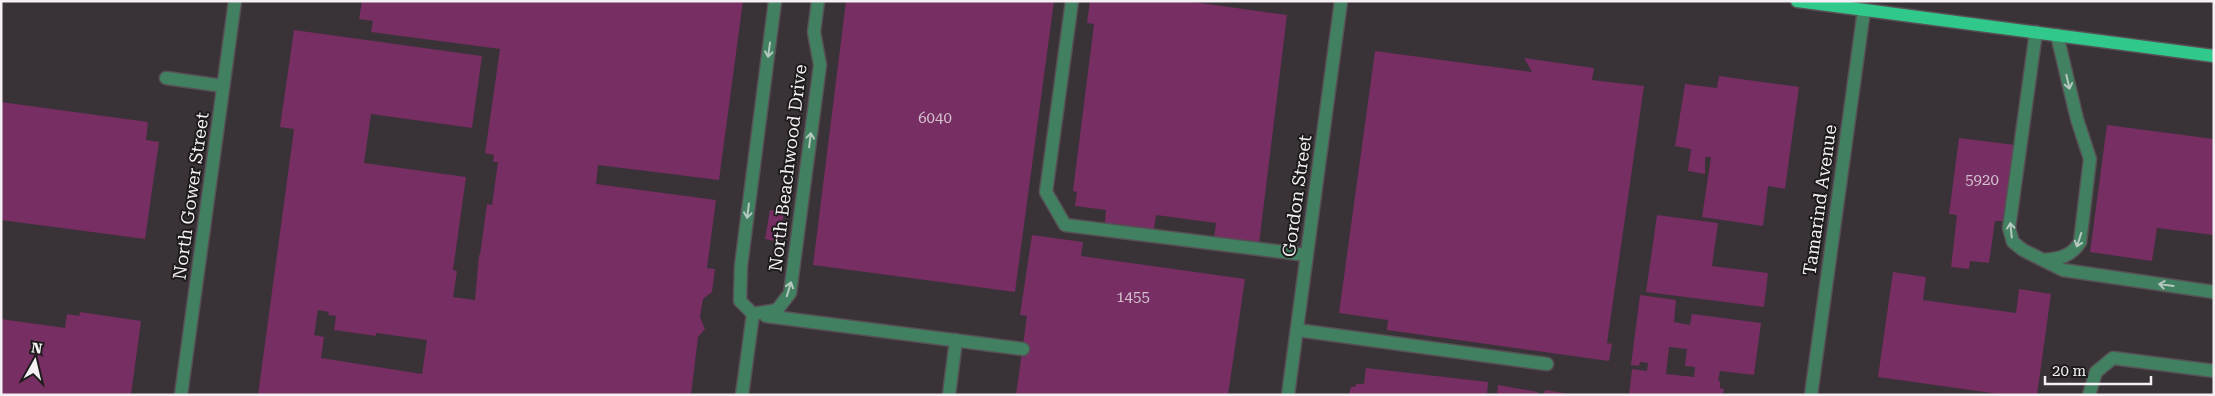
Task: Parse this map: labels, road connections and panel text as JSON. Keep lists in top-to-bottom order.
{
  "streets": {
    "street": [
      "North Beachwood Drive",
      "North Gower Street",
      "Gordon Street",
      "Tamarind Avenue"
    ]
  },
  "house_numbers": ["6040", "5920", "1455"],
  "scale_bar": "20 m",
  "north": "top"
}
